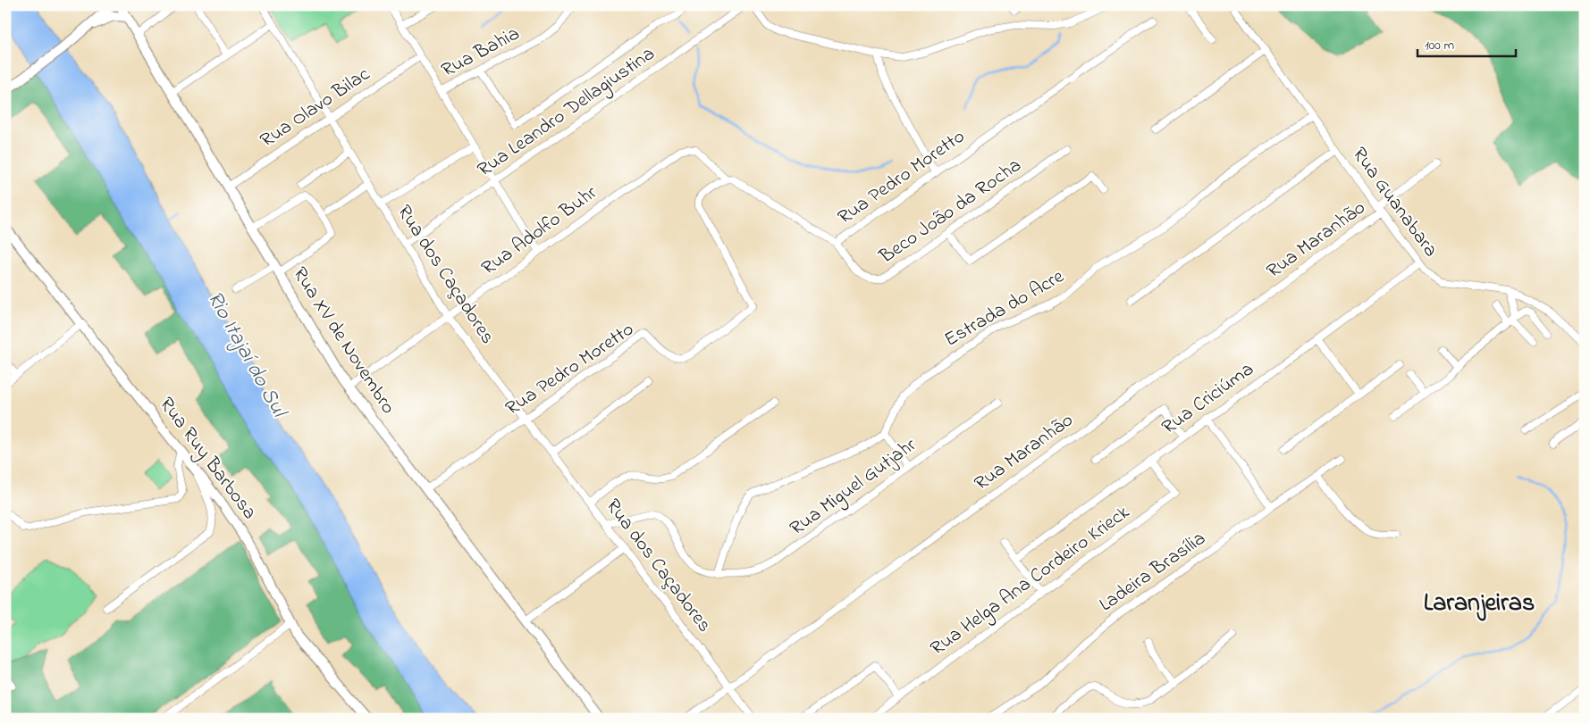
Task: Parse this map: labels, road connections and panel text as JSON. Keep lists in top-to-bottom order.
{
  "streets": {
    "main road": ["Rua XV de Novembro", "Rua Ruy Barbosa"],
    "street": [
      "Rua Bahia",
      "Rua Olavo Bilac",
      "Rua Leandro Dellagiustina",
      "Rua Pedro Moretto",
      "Rua Guanabara",
      "Beco João da Rocha",
      "Rua Adolfo Buhr",
      "Rua Maranhão",
      "Rua dos Caçadores",
      "Estrada do Acre",
      "Rua Criciúma",
      "Rua Miguel Gutjahr",
      "Ladeira Brasília",
      "Rua Helga Ana Cordeiro Krieck"
    ]
  },
  "crossings": [
    ["Rua Olavo Bilac", "Rua dos Caçadores"],
    ["Rua Olavo Bilac", "Rua XV de Novembro"],
    ["Rua Leandro Dellagiustina", "Rua dos Caçadores"],
    ["Rua Pedro Moretto", "Beco João da Rocha"],
    ["Rua Pedro Moretto", "Rua Adolfo Buhr"],
    ["Rua Pedro Moretto", "Rua dos Caçadores"],
    ["Rua Pedro Moretto", "Rua XV de Novembro"],
    ["Rua Guanabara", "Rua Maranhão"],
    ["Rua Guanabara", "Estrada do Acre"],
    ["Rua Guanabara", "Rua Criciúma"],
    ["Rua Adolfo Buhr", "Rua dos Caçadores"],
    ["Rua Adolfo Buhr", "Rua XV de Novembro"],
    ["Rua Maranhão", "Rua dos Caçadores"],
    ["Rua Criciúma", "Rua Helga Ana Cordeiro Krieck"]
  ],
  "districts": ["Laranjeiras"],
  "water": ["Rio Itajaí do Sul"],
  "scale_bar": "100 m"
}
